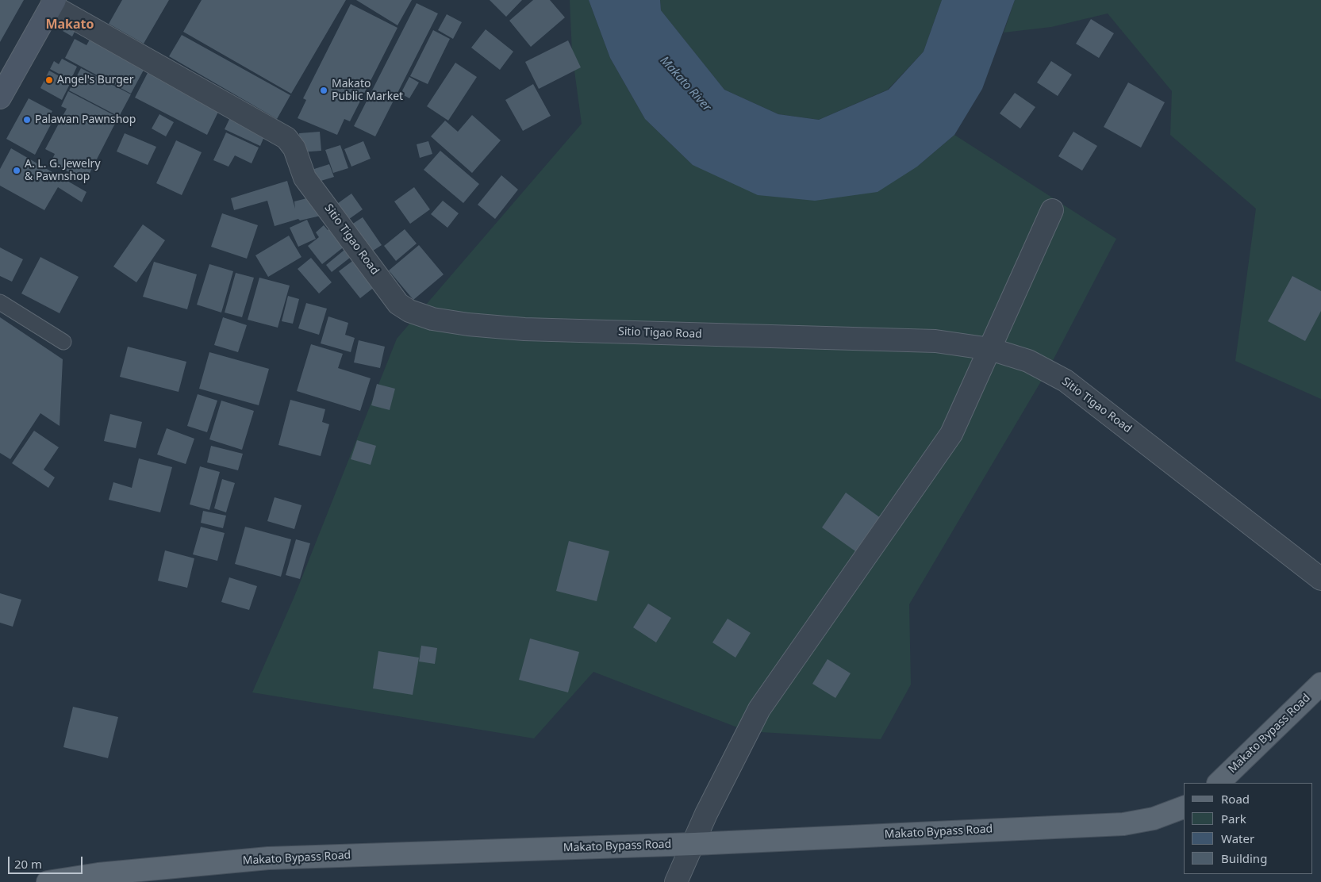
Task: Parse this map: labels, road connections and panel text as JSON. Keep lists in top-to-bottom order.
{
  "streets": {
    "main road": ["Makato Bypass Road"],
    "street": ["Sitio Tigao Road"]
  },
  "districts": ["Makato"],
  "water": ["Makato River"],
  "places": [
    "Angel's Burger",
    "Makato Public Market",
    "Palawan Pawnshop",
    "A. L. G. Jewelry & Pawnshop"
  ],
  "legend": [
    "Road",
    "Park",
    "Water",
    "Building"
  ],
  "scale_bar": "20 m"
}
